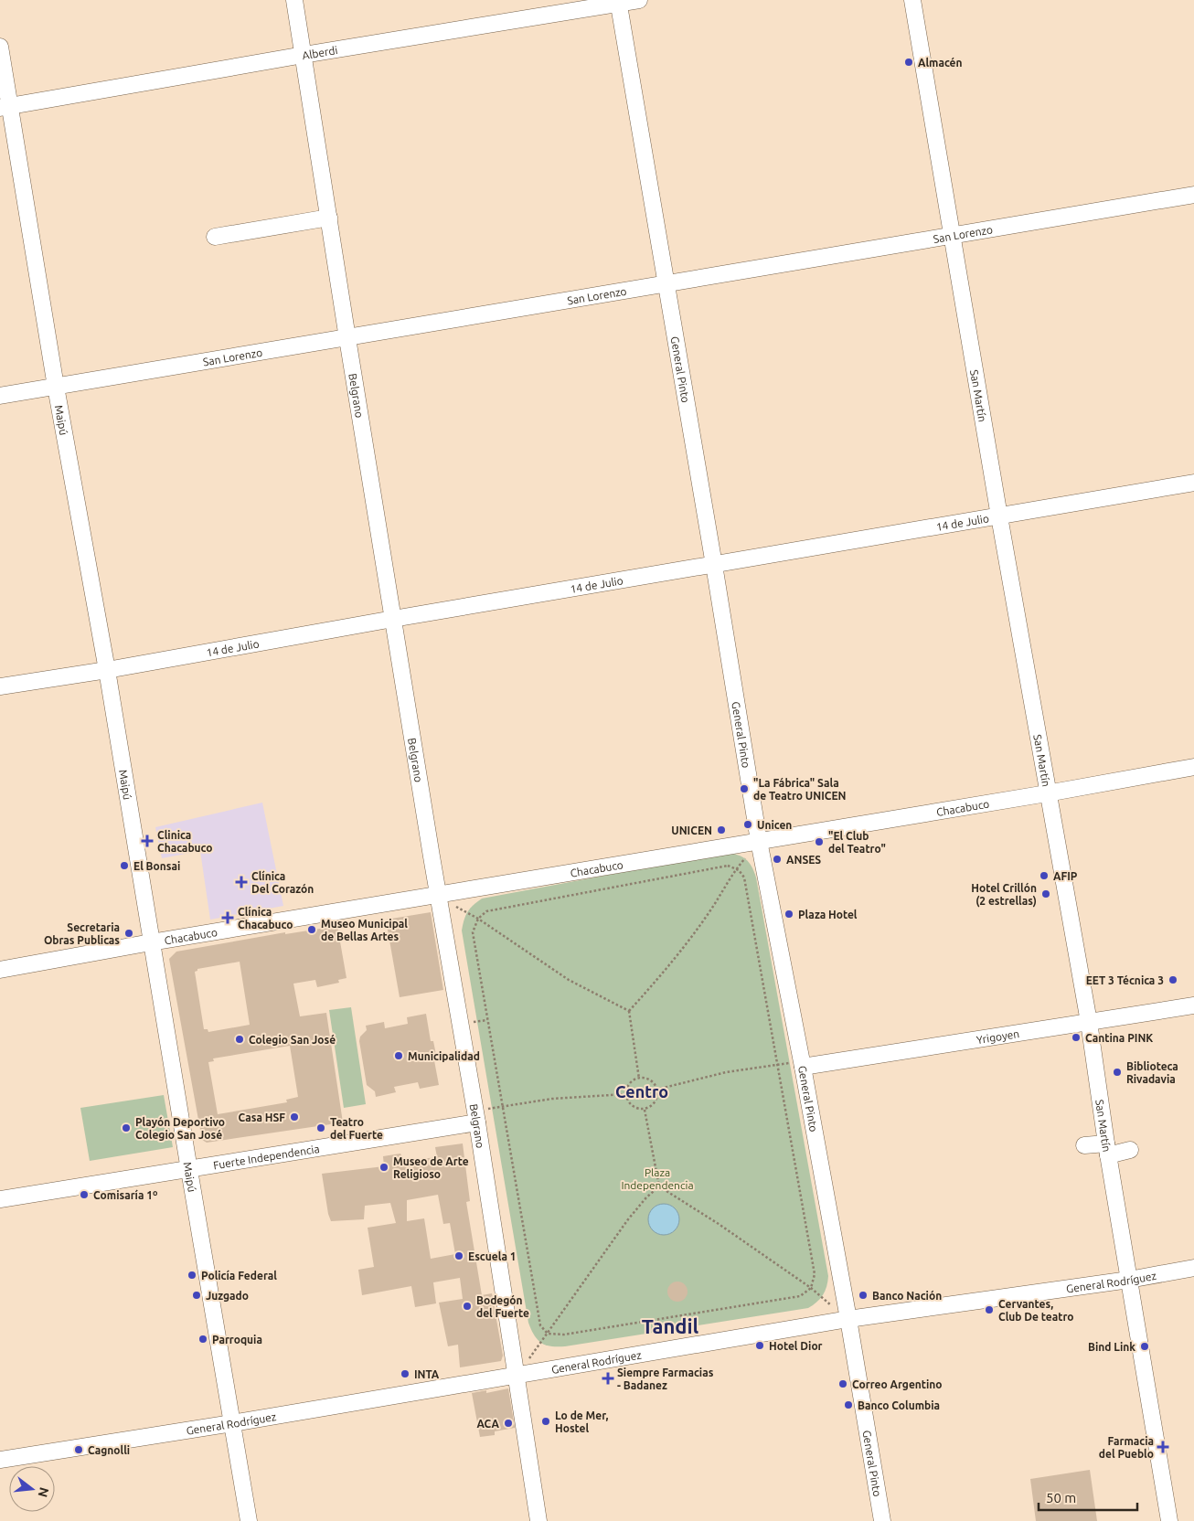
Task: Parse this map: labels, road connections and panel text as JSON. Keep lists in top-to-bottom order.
{
  "streets": {
    "street": [
      "Alberdi",
      "San Lorenzo",
      "General Pinto",
      "Belgrano",
      "San Martín",
      "Maipú",
      "14 de Julio",
      "Chacabuco",
      "Yrigoyen",
      "Fuerte Independencia",
      "General Rodríguez"
    ]
  },
  "crossings": [
    ["Alberdi", "General Pinto"],
    ["Alberdi", "Belgrano"],
    ["Alberdi", "Maipú"],
    ["San Lorenzo", "General Pinto"],
    ["San Lorenzo", "Belgrano"],
    ["San Lorenzo", "San Martín"],
    ["San Lorenzo", "Maipú"],
    ["General Pinto", "14 de Julio"],
    ["General Pinto", "Chacabuco"],
    ["General Pinto", "Yrigoyen"],
    ["General Pinto", "General Rodríguez"],
    ["Belgrano", "14 de Julio"],
    ["Belgrano", "Chacabuco"],
    ["Belgrano", "Fuerte Independencia"],
    ["Belgrano", "General Rodríguez"],
    ["San Martín", "14 de Julio"],
    ["San Martín", "Chacabuco"],
    ["San Martín", "Yrigoyen"],
    ["San Martín", "General Rodríguez"],
    ["Maipú", "14 de Julio"],
    ["Maipú", "Chacabuco"],
    ["Maipú", "Fuerte Independencia"],
    ["Maipú", "General Rodríguez"]
  ],
  "districts": ["Centro", "Tandil"],
  "parks": ["Plaza Independencia"],
  "places": {
    "other": [
      "Almacén",
      "\"La Fábrica\" Sala de Teatro UNICEN",
      "Unicen",
      "UNICEN",
      "\"El Club del Teatro\"",
      "ANSES",
      "El Bonsai",
      "AFIP",
      "Hotel Crillón (2 estrellas)",
      "Plaza Hotel",
      "Museo Municipal de Bellas Artes",
      "Secretaria Obras Publicas",
      "EET 3 Técnica 3",
      "Cantina PINK",
      "Colegio San José",
      "Municipalidad",
      "Biblioteca Rivadavia",
      "Casa HSF",
      "Playón Deportivo Colegio San José",
      "Teatro del Fuerte",
      "Museo de Arte Religioso",
      "Comisaría 1º",
      "Escuela 1",
      "Policía Federal",
      "Juzgado",
      "Banco Nación",
      "Bodegón del Fuerte",
      "Cervantes, Club De teatro",
      "Parroquia",
      "Hotel Dior",
      "Bind Link",
      "INTA",
      "Correo Argentino",
      "Banco Columbia",
      "Lo de Mer, Hostel",
      "ACA",
      "Cagnolli"
    ],
    "health": [
      "Clinica Chacabuco",
      "Clínica Del Corazón",
      "Clínica Chacabuco",
      "Siempre Farmacias - Badanez",
      "Farmacia del Pueblo"
    ]
  },
  "scale_bar": "50 m",
  "north": "right"
}
